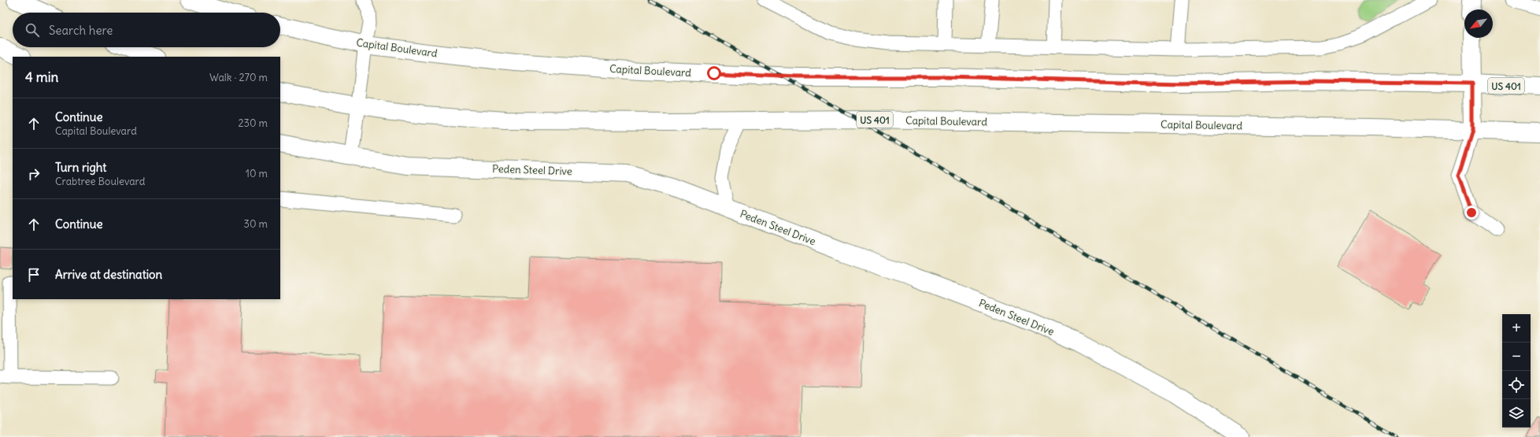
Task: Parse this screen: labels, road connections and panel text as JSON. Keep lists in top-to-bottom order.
{
  "streets": {
    "main road": ["Capital Boulevard", "US 401", "Peden Steel Drive"]
  },
  "north": "bottom left",
  "page": {
    "search": "Search here",
    "heading": ["4 min", "Walk · 270 m"],
    "list": [
      ["Continue", "Capital Boulevard", "230 m"],
      ["Turn right", "Crabtree Boulevard", "10 m"],
      ["Continue", "30 m"],
      "Arrive at destination"
    ],
    "map_buttons": ["+", "−"]
  }
}
